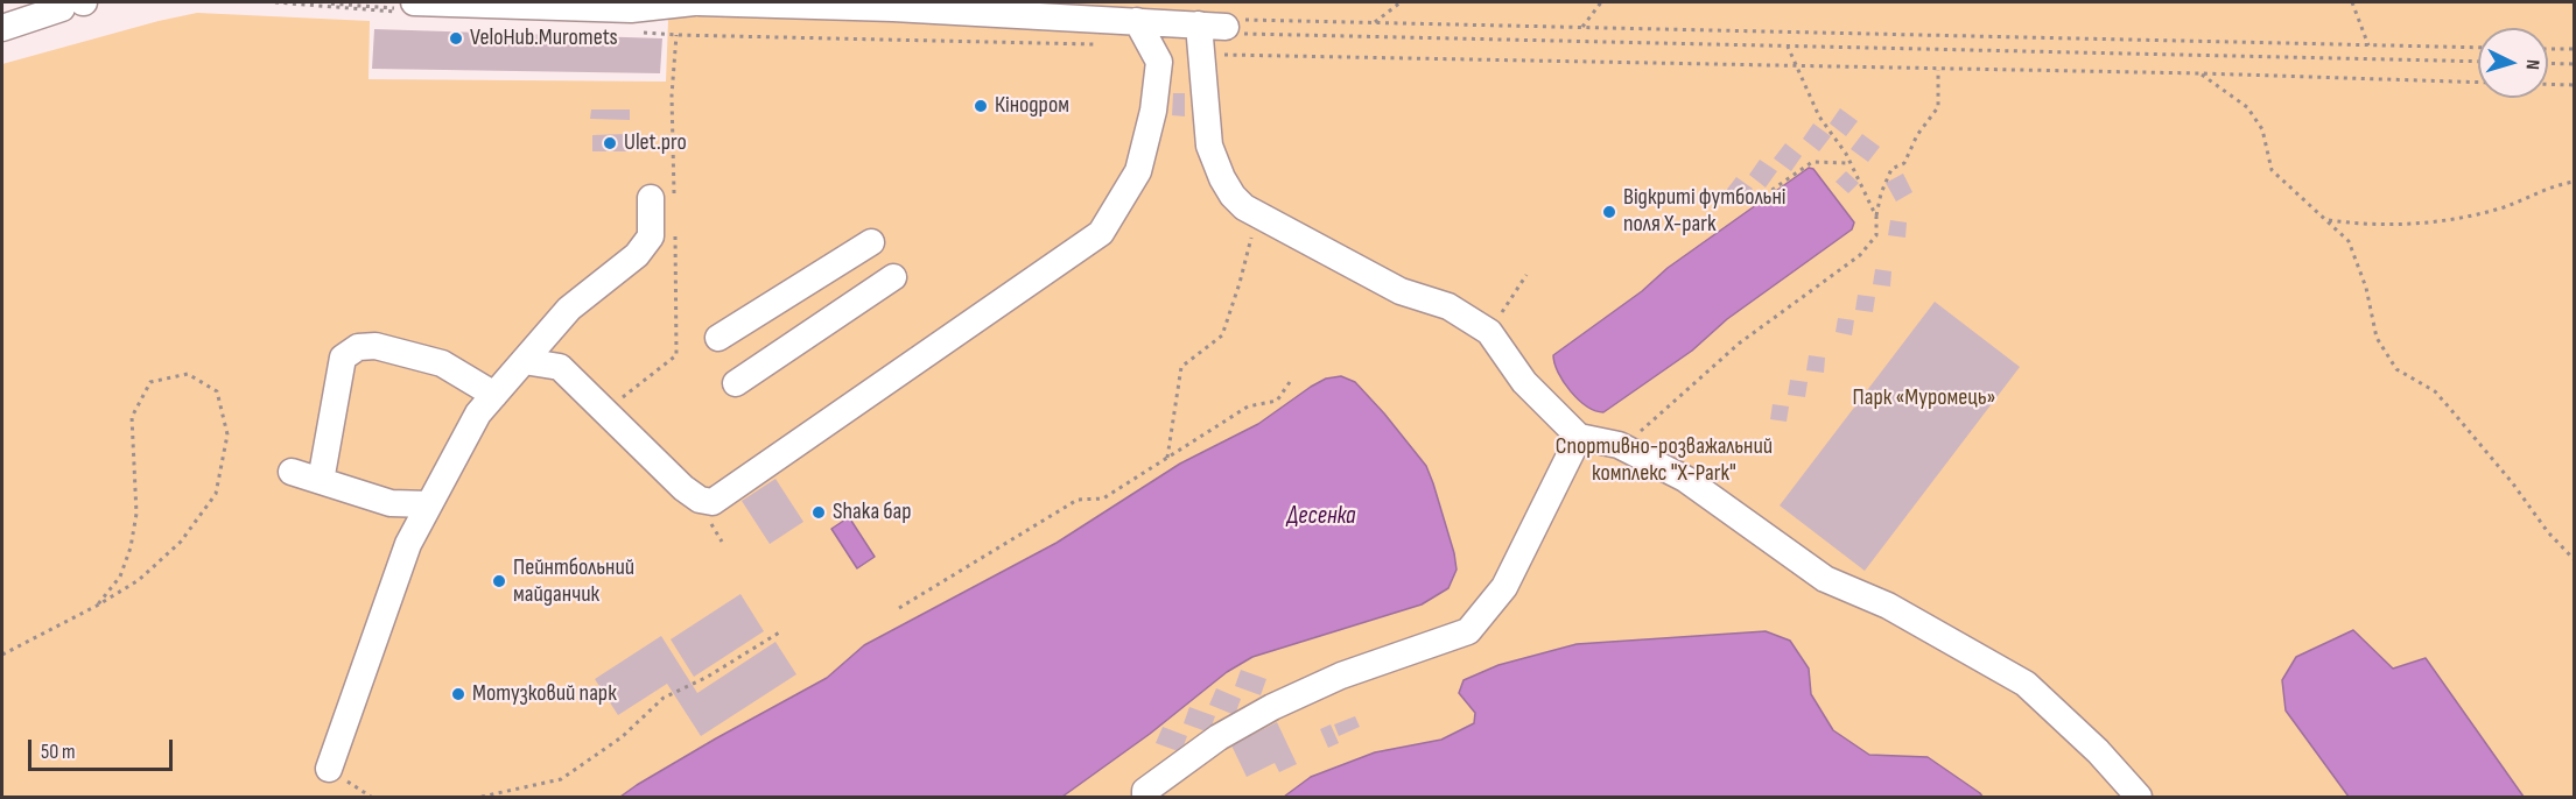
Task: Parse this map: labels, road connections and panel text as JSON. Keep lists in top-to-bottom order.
{
  "water": ["Десенка"],
  "parks": ["Парк «Муромець»", "Спортивно-розважальний комплекс \"Х-Park\""],
  "places": [
    "VeloHub.Muromets",
    "Кінодром",
    "Ulet.pro",
    "Відкриті футбольні поля X-park",
    "Shaka бар",
    "Пейнтбольний майданчик",
    "Мотузковий парк"
  ],
  "scale_bar": "50 m",
  "north": "right"
}
